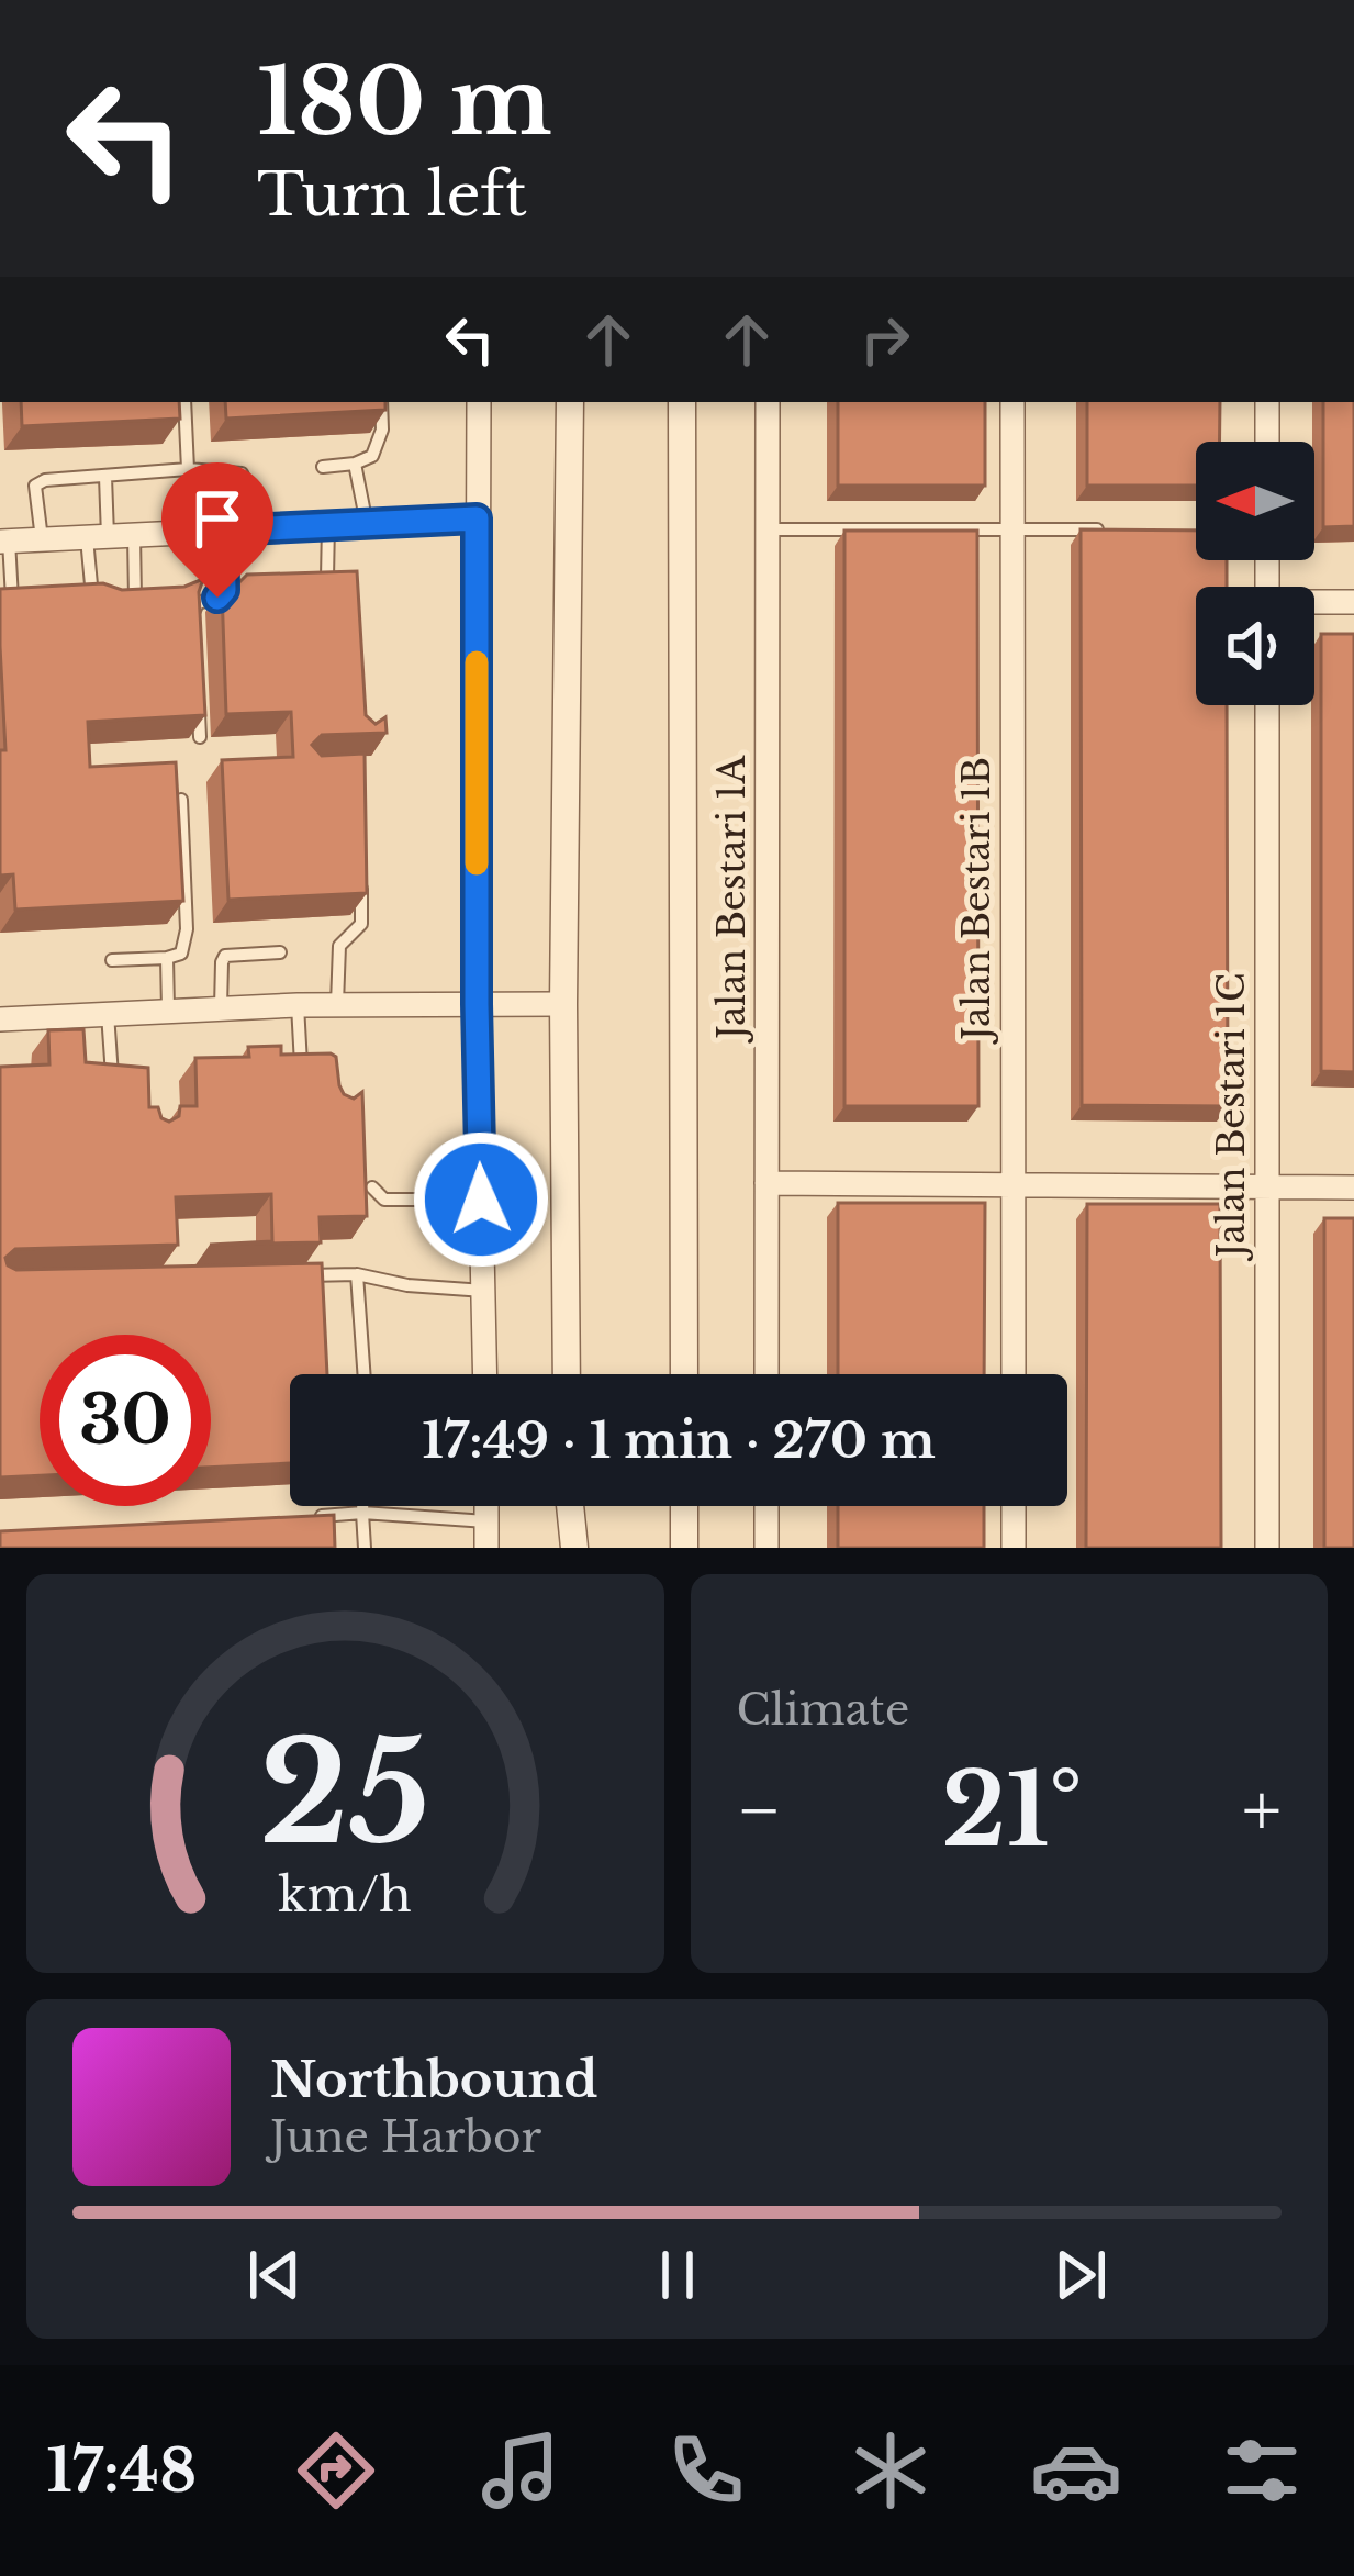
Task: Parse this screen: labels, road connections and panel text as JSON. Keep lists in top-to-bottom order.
{
  "streets": {
    "street": ["Jalan Bestari 1A", "Jalan Bestari 1B", "Jalan Bestari 1C"]
  },
  "north": "left",
  "page": {
    "turn": ["180 m", "Turn left"],
    "limit": "30",
    "trip": "17:49 · 1 min · 270 m",
    "tile": "Climate",
    "heat": ["−", "21°", "+"],
    "song": ["Northbound", "June Harbor"],
    "tabs": "17:48",
    "gauge": ["25", "km/h"]
  }
}
